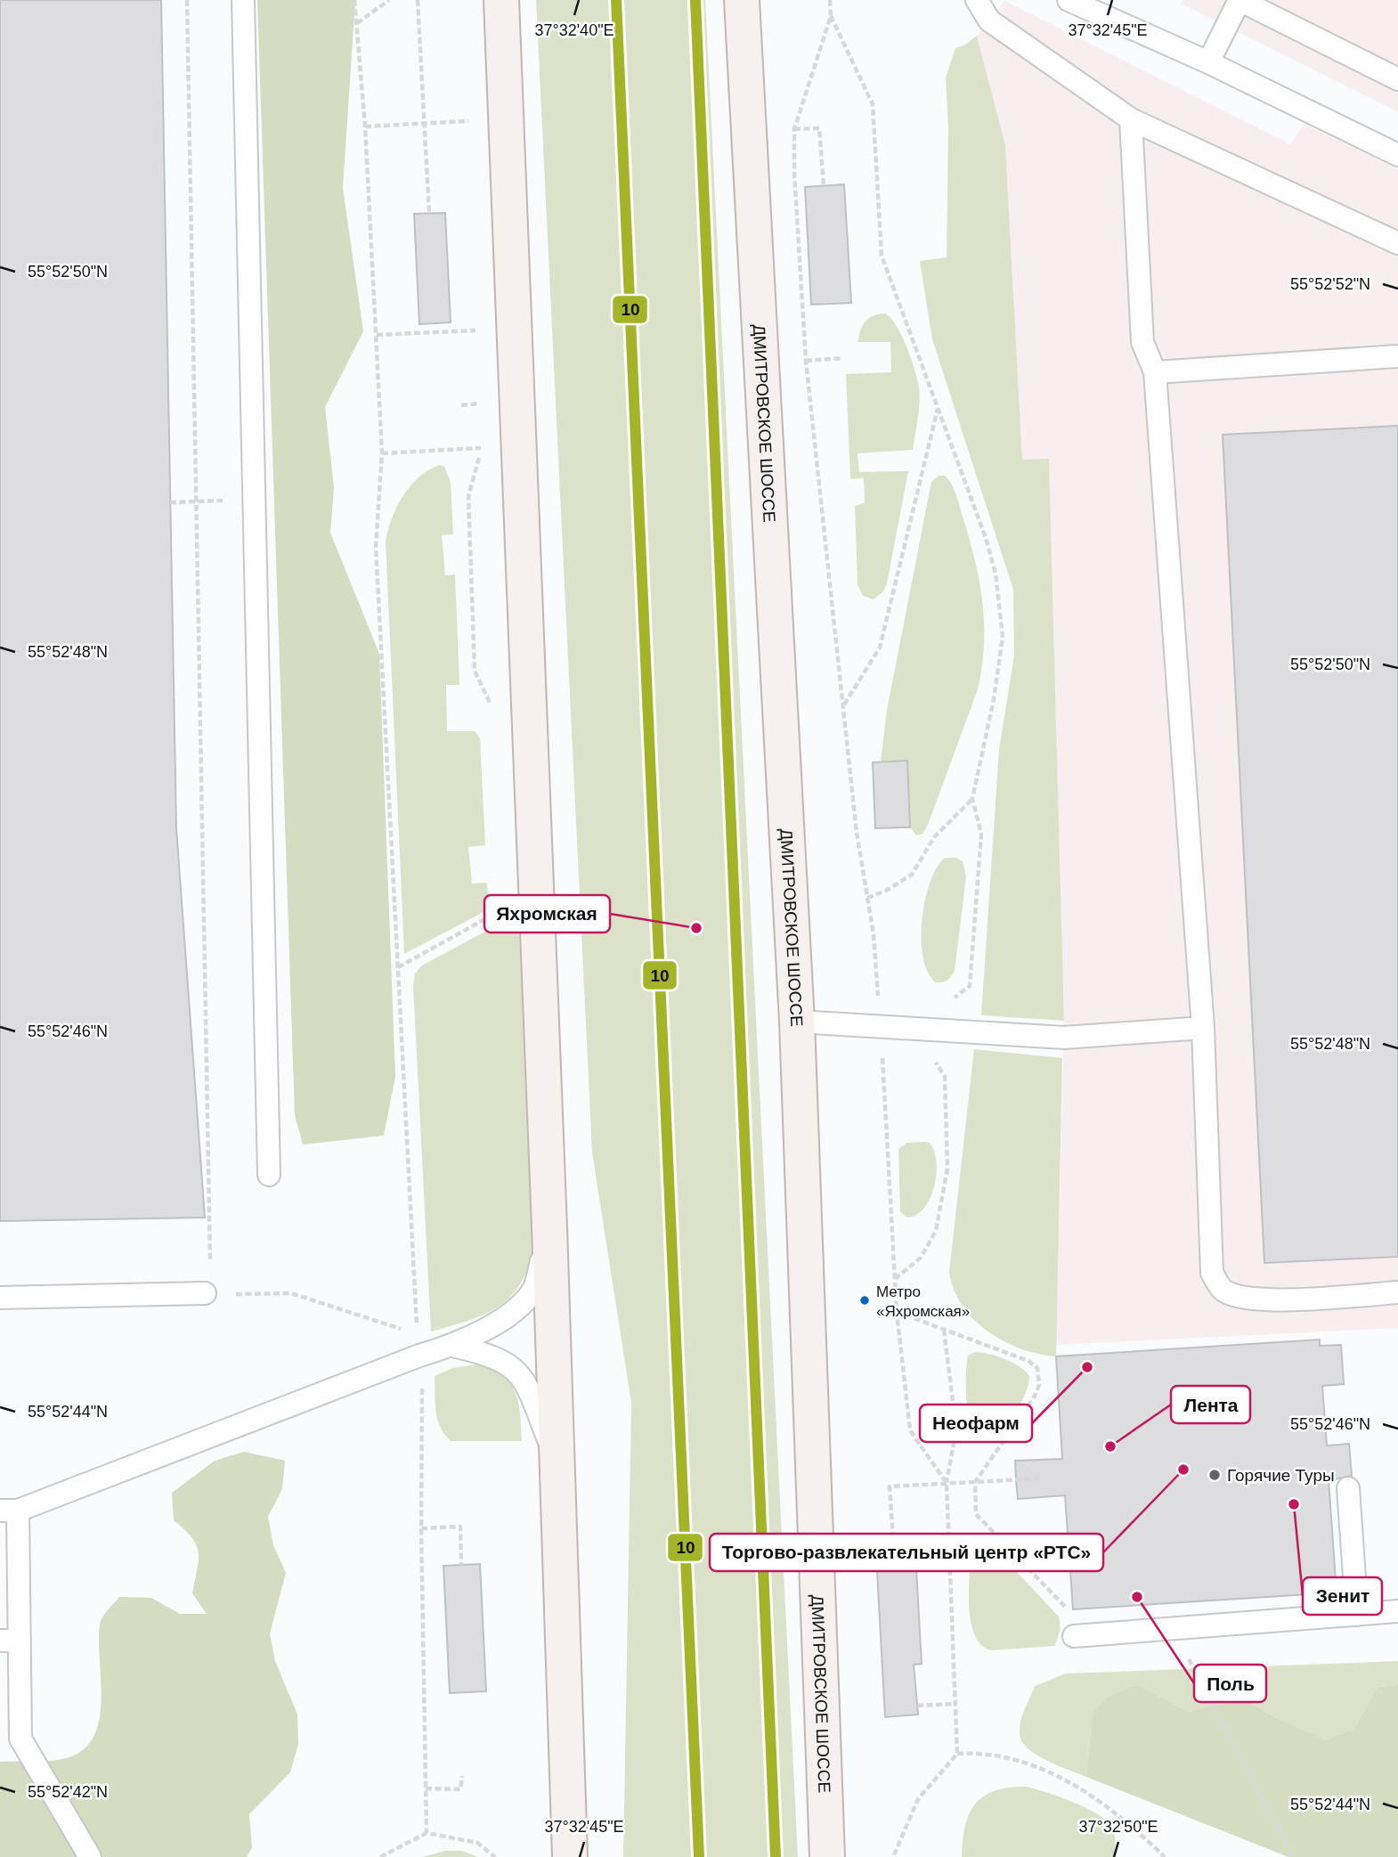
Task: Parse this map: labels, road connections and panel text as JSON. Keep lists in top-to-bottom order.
{
  "streets": {
    "main road": ["ДМИТРОВСКОЕ ШОССЕ"]
  },
  "places": [
    "Яхромская",
    "Метро «Яхромская»",
    "Неофарм",
    "Лента",
    "Торгово-развлекательный центр «РТС»",
    "Горячие Туры",
    "Зенит",
    "Поль"
  ],
  "lines": ["transit line 10"],
  "coordinates": [
    "37°32'40\"E",
    "37°32'45\"E",
    "55°52'50\"N",
    "55°52'52\"N",
    "55°52'48\"N",
    "55°52'46\"N",
    "55°52'44\"N",
    "55°52'42\"N",
    "37°32'50\"E"
  ]
}
